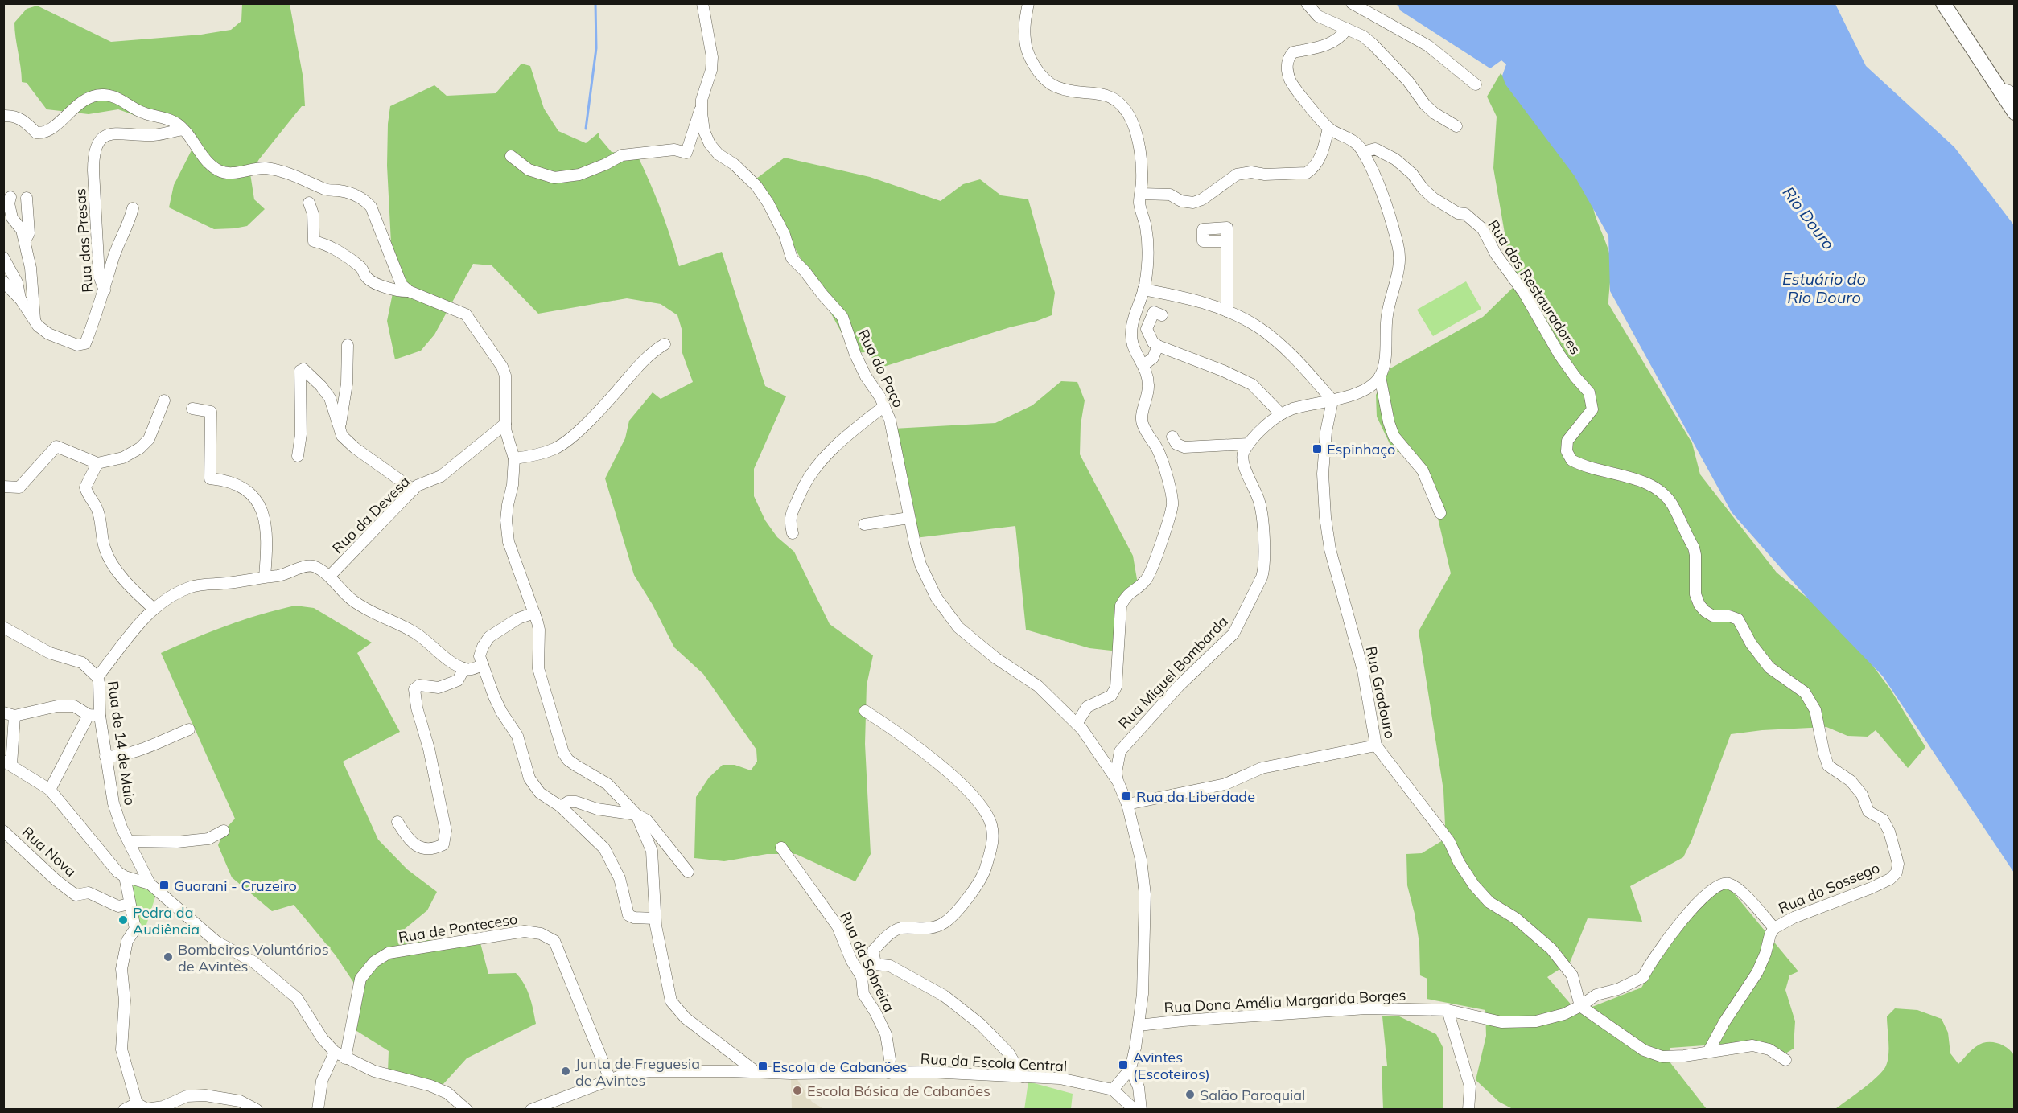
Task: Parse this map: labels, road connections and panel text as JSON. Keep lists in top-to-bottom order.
{
  "streets": {
    "street": [
      "Rua das Presas",
      "Rua dos Restauradores",
      "Rua do Paço",
      "Rua da Devesa",
      "Rua Miguel Bombarda",
      "Rua Gradouro",
      "Rua de 14 de Maio",
      "Rua Nova",
      "Rua do Sossego",
      "Rua de Ponteceso",
      "Rua da Sobreira",
      "Rua Dona Amélia Margarida Borges",
      "Rua da Escola Central"
    ]
  },
  "crossings": [
    ["Rua dos Restauradores", "Rua do Sossego"],
    ["Rua do Paço", "Rua Miguel Bombarda"],
    ["Rua Miguel Bombarda", "Rua Dona Amélia Margarida Borges"],
    ["Rua Miguel Bombarda", "Rua da Escola Central"],
    ["Rua Gradouro", "Rua Dona Amélia Margarida Borges"],
    ["Rua do Sossego", "Rua Dona Amélia Margarida Borges"],
    ["Rua de Ponteceso", "Rua da Escola Central"],
    ["Rua da Sobreira", "Rua da Escola Central"]
  ],
  "water": ["Rio Douro", "Estuário do Rio Douro"],
  "places": {
    "transit": [
      "Espinhaço",
      "Rua da Liberdade",
      "Guarani - Cruzeiro",
      "Avintes (Escoteiros)",
      "Escola de Cabanões"
    ],
    "other": [
      "Pedra da Audiência",
      "Bombeiros Voluntários de Avintes",
      "Junta de Freguesia de Avintes",
      "Escola Básica de Cabanões",
      "Salão Paroquial"
    ]
  }
}
